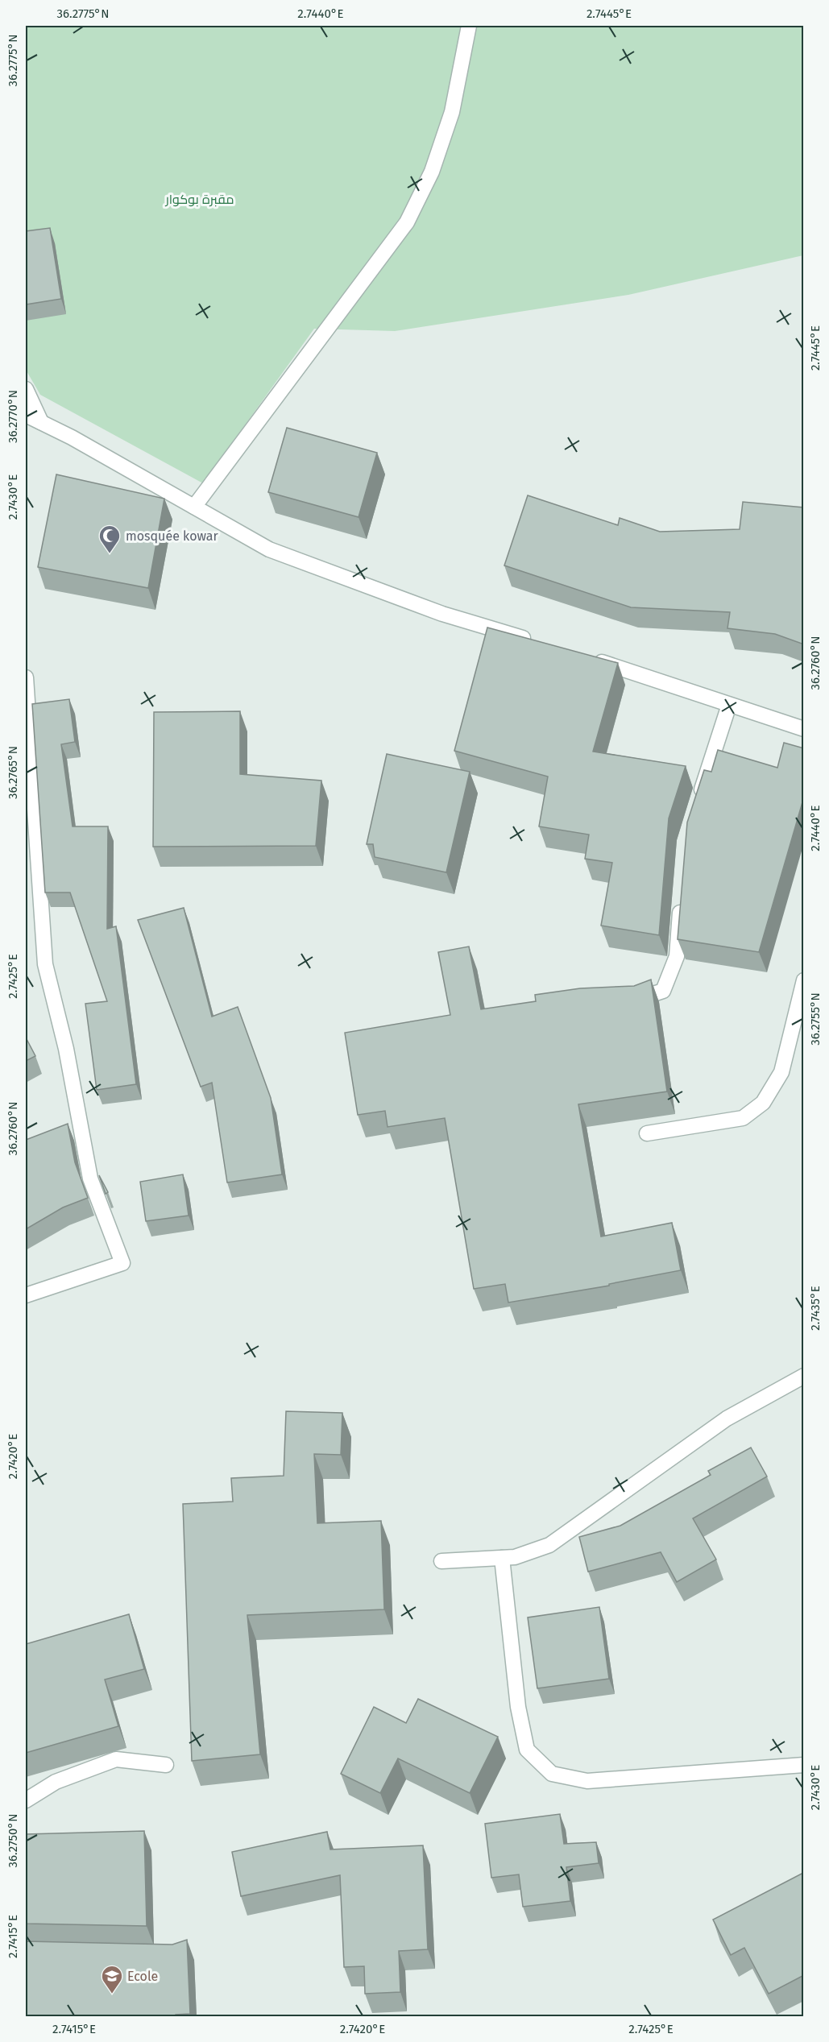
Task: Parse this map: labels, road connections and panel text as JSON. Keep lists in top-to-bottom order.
{
  "parks": ["مقبرة بوكوار"],
  "places": {
    "mosque": ["mosquée kowar"],
    "school or university": ["Ecole"]
  },
  "coordinates": [
    "36.2775°N",
    "2.7440°E",
    "2.7445°E",
    "36.2770°N",
    "2.7430°E",
    "36.2760°N",
    "36.2765°N",
    "2.7425°E",
    "36.2755°N",
    "2.7435°E",
    "2.7420°E",
    "36.2750°N",
    "2.7415°E"
  ]
}
